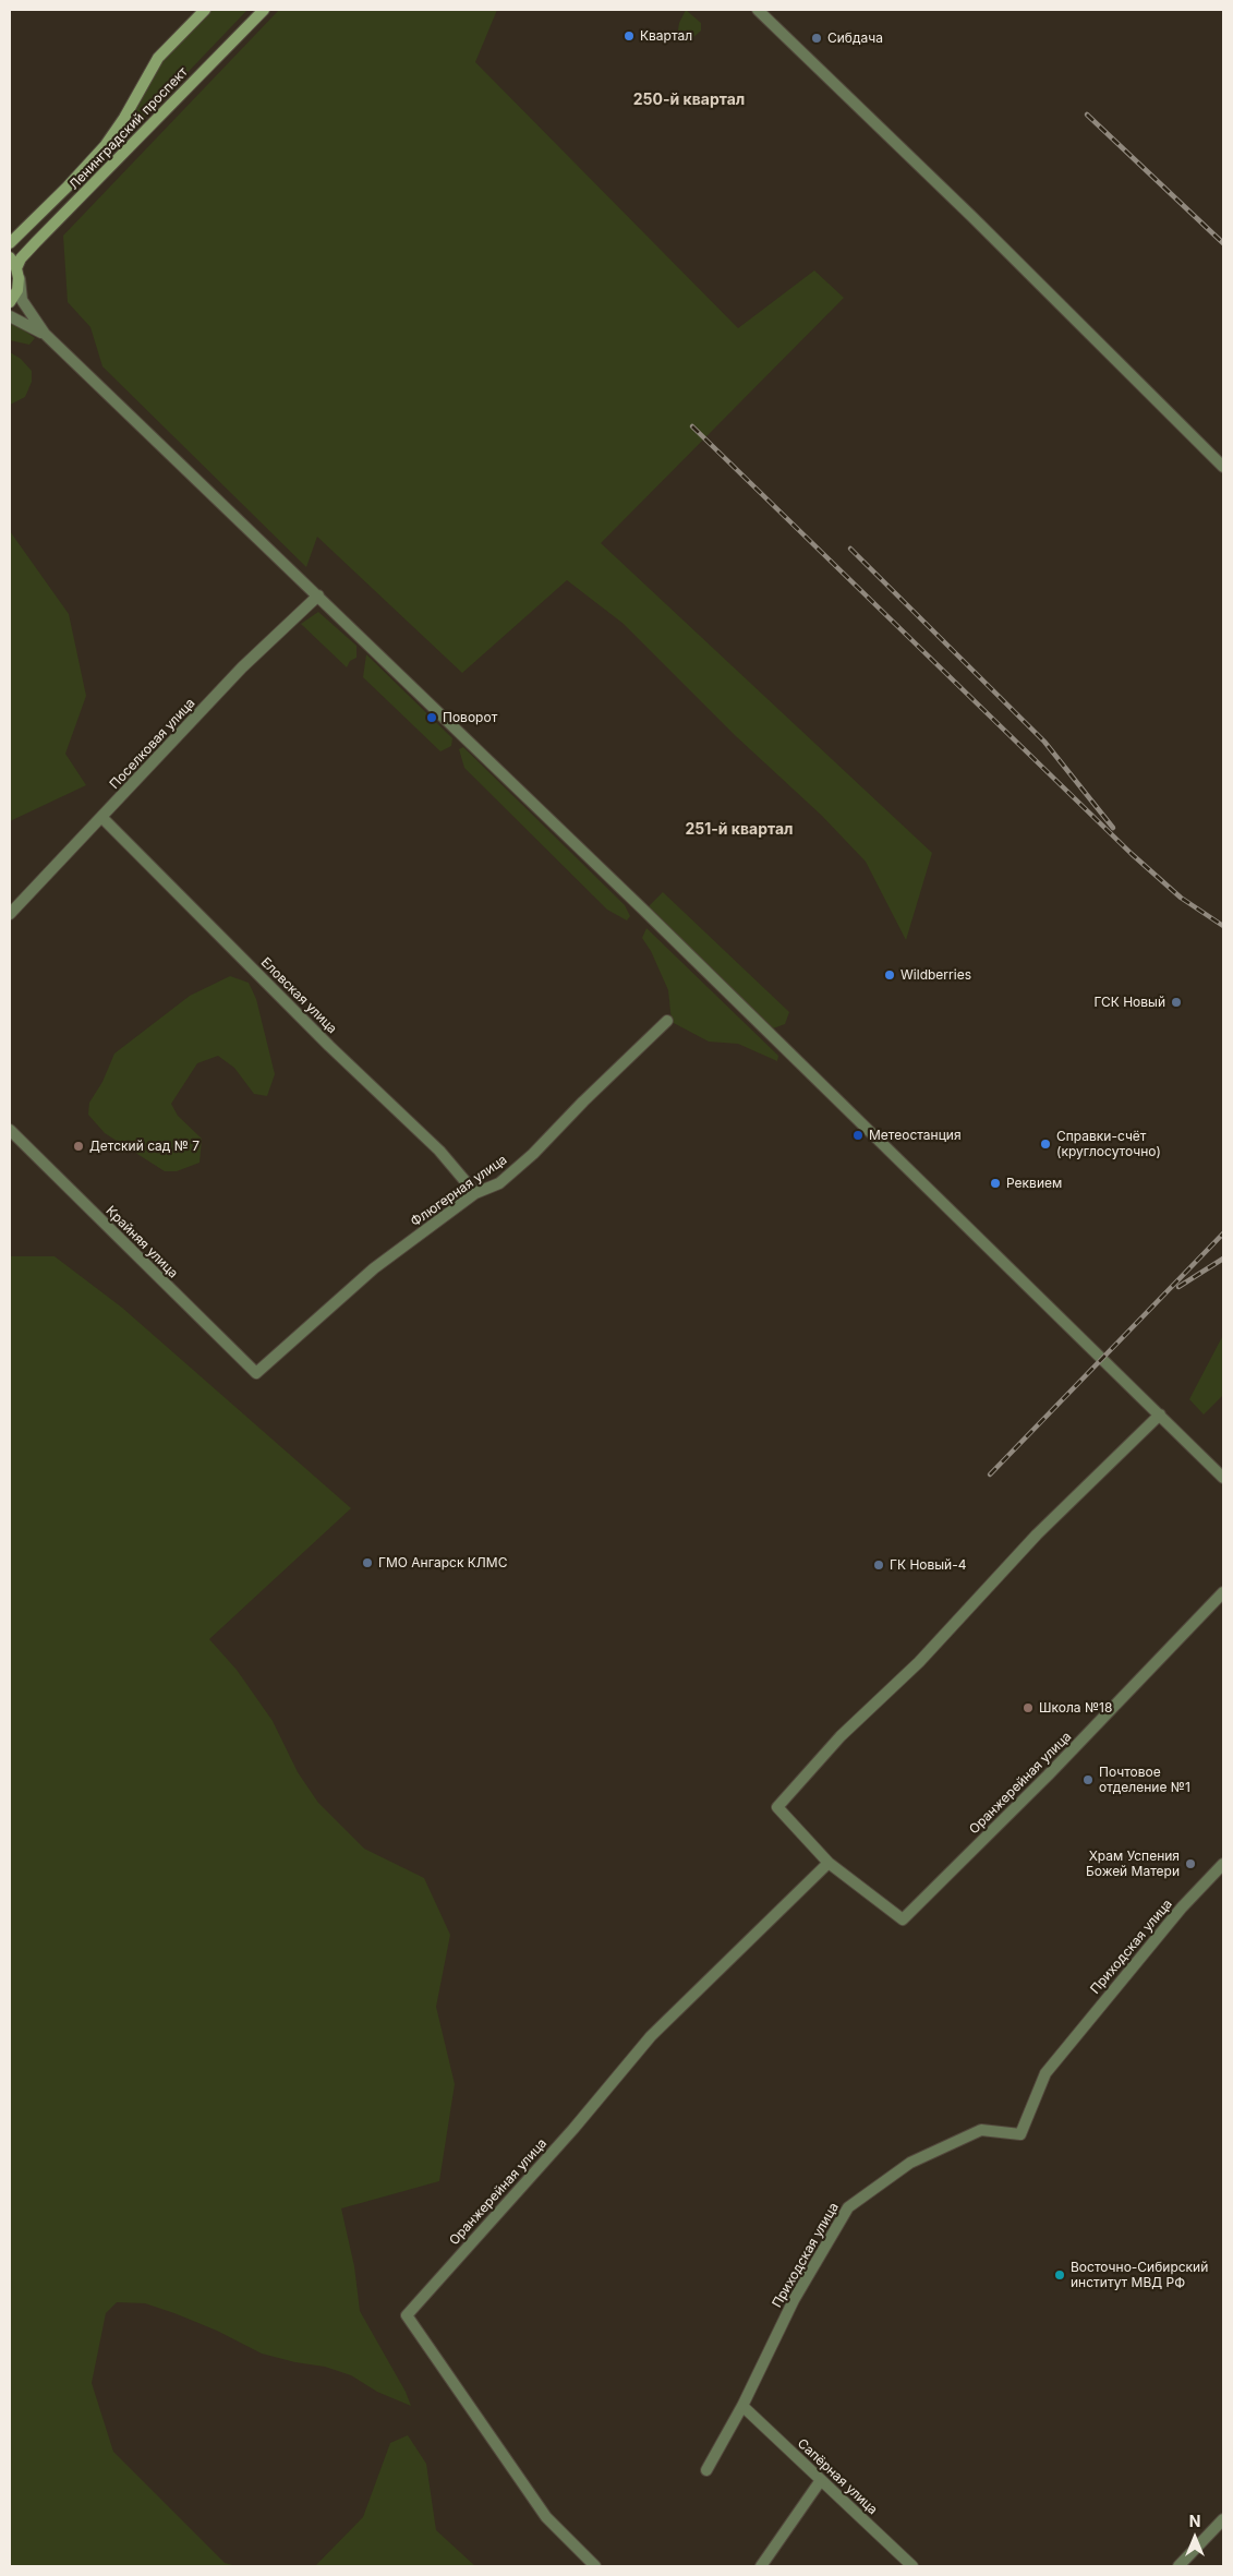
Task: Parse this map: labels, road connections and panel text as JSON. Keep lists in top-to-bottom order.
{
  "streets": {
    "main road": ["Ленинградский проспект"],
    "street": [
      "Поселковая улица",
      "Еловская улица",
      "Флюгерная улица",
      "Крайняя улица",
      "Оранжерейная улица",
      "Приходская улица",
      "Сапёрная улица"
    ]
  },
  "crossings": [
    ["Поселковая улица", "Еловская улица"],
    ["Еловская улица", "Флюгерная улица"],
    ["Флюгерная улица", "Крайняя улица"],
    ["Приходская улица", "Сапёрная улица"]
  ],
  "districts": ["250-й квартал", "251-й квартал"],
  "places": [
    "Квартал",
    "Сибдача",
    "Поворот",
    "Wildberries",
    "ГСК Новый",
    "Метеостанция",
    "Справки-счёт (круглосуточно)",
    "Детский сад № 7",
    "Реквием",
    "ГМО Ангарск КЛМС",
    "ГК Новый-4",
    "Школа №18",
    "Почтовое отделение №1",
    "Храм Успения Божей Матери",
    "Восточно-Сибирский институт МВД РФ"
  ],
  "north": "top"
}
